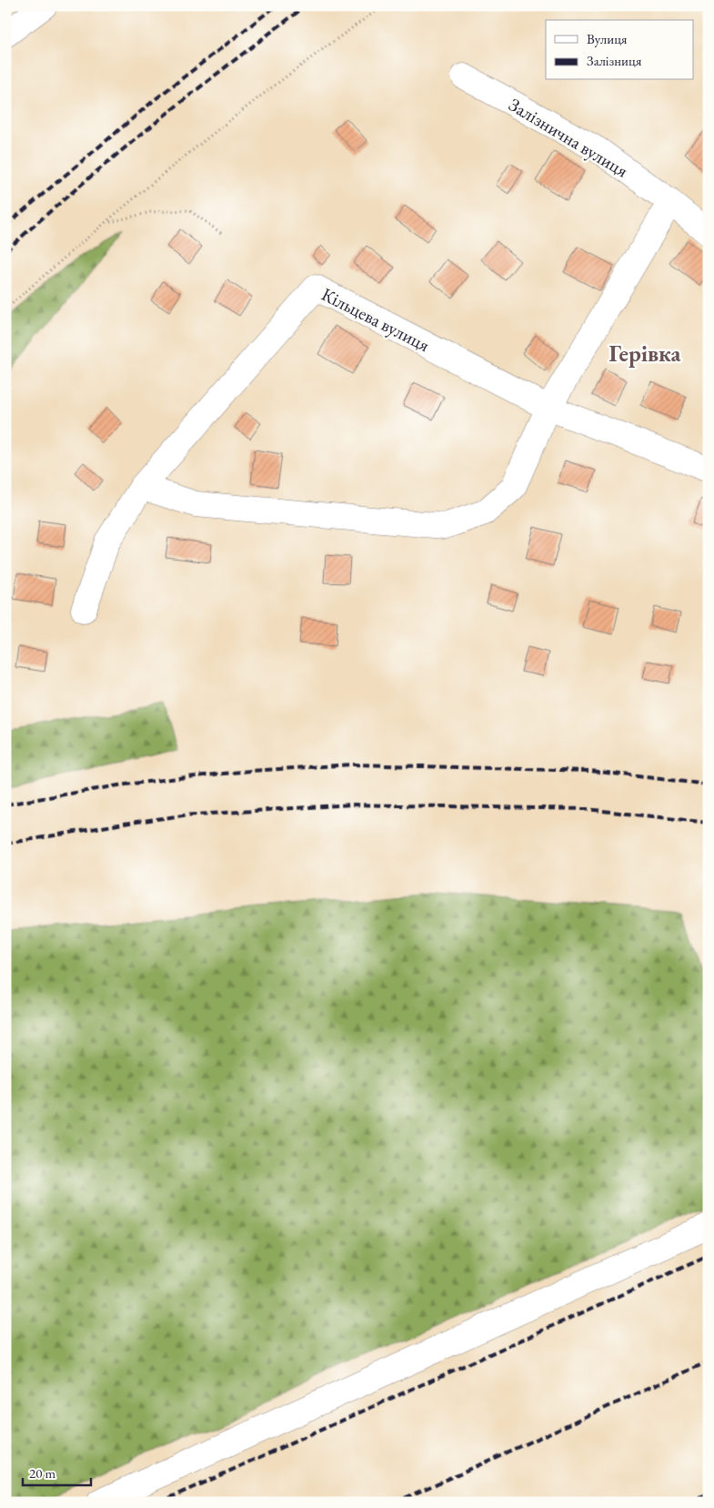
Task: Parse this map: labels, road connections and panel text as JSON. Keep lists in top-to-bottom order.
{
  "streets": {
    "street": ["Залізнична вулиця", "Кільцева вулиця"]
  },
  "districts": ["Герівка"],
  "legend": ["Вулиця", "Залізниця"],
  "scale_bar": "20 m"
}
